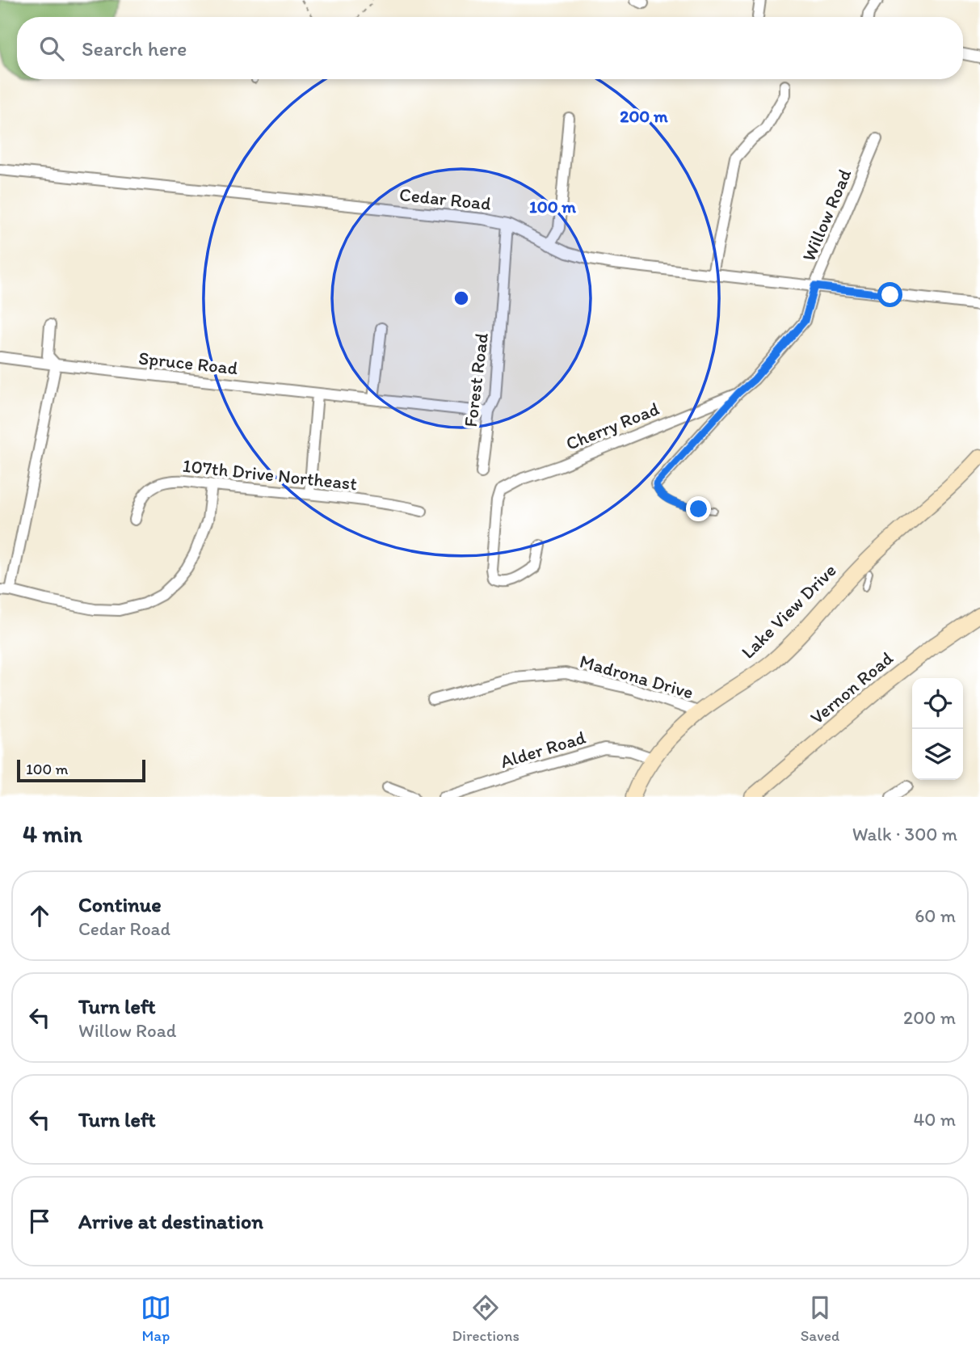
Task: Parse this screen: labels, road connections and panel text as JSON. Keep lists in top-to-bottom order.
{
  "streets": {
    "street": [
      "Cedar Road",
      "Willow Road",
      "Spruce Road",
      "Forest Road",
      "Cherry Road",
      "107th Drive Northeast",
      "Lake View Drive",
      "Madrona Drive",
      "Vernon Road",
      "Alder Road"
    ]
  },
  "crossings": [
    ["Cedar Road", "Willow Road"],
    ["Cedar Road", "Forest Road"],
    ["Willow Road", "Cherry Road"],
    ["Spruce Road", "Forest Road"],
    ["Lake View Drive", "Madrona Drive"],
    ["Lake View Drive", "Alder Road"]
  ],
  "scale_bar": "100 m",
  "page": {
    "search": "Search here",
    "scale": "100 m",
    "heading": ["4 min", "Walk · 300 m"],
    "list": [
      ["Continue", "Cedar Road", "60 m"],
      ["Turn left", "Willow Road", "200 m"],
      ["Turn left", "40 m"],
      "Arrive at destination"
    ],
    "nav": ["Map", "Directions", "Saved"]
  },
  "rings": ["200 m", "100 m"]
}
